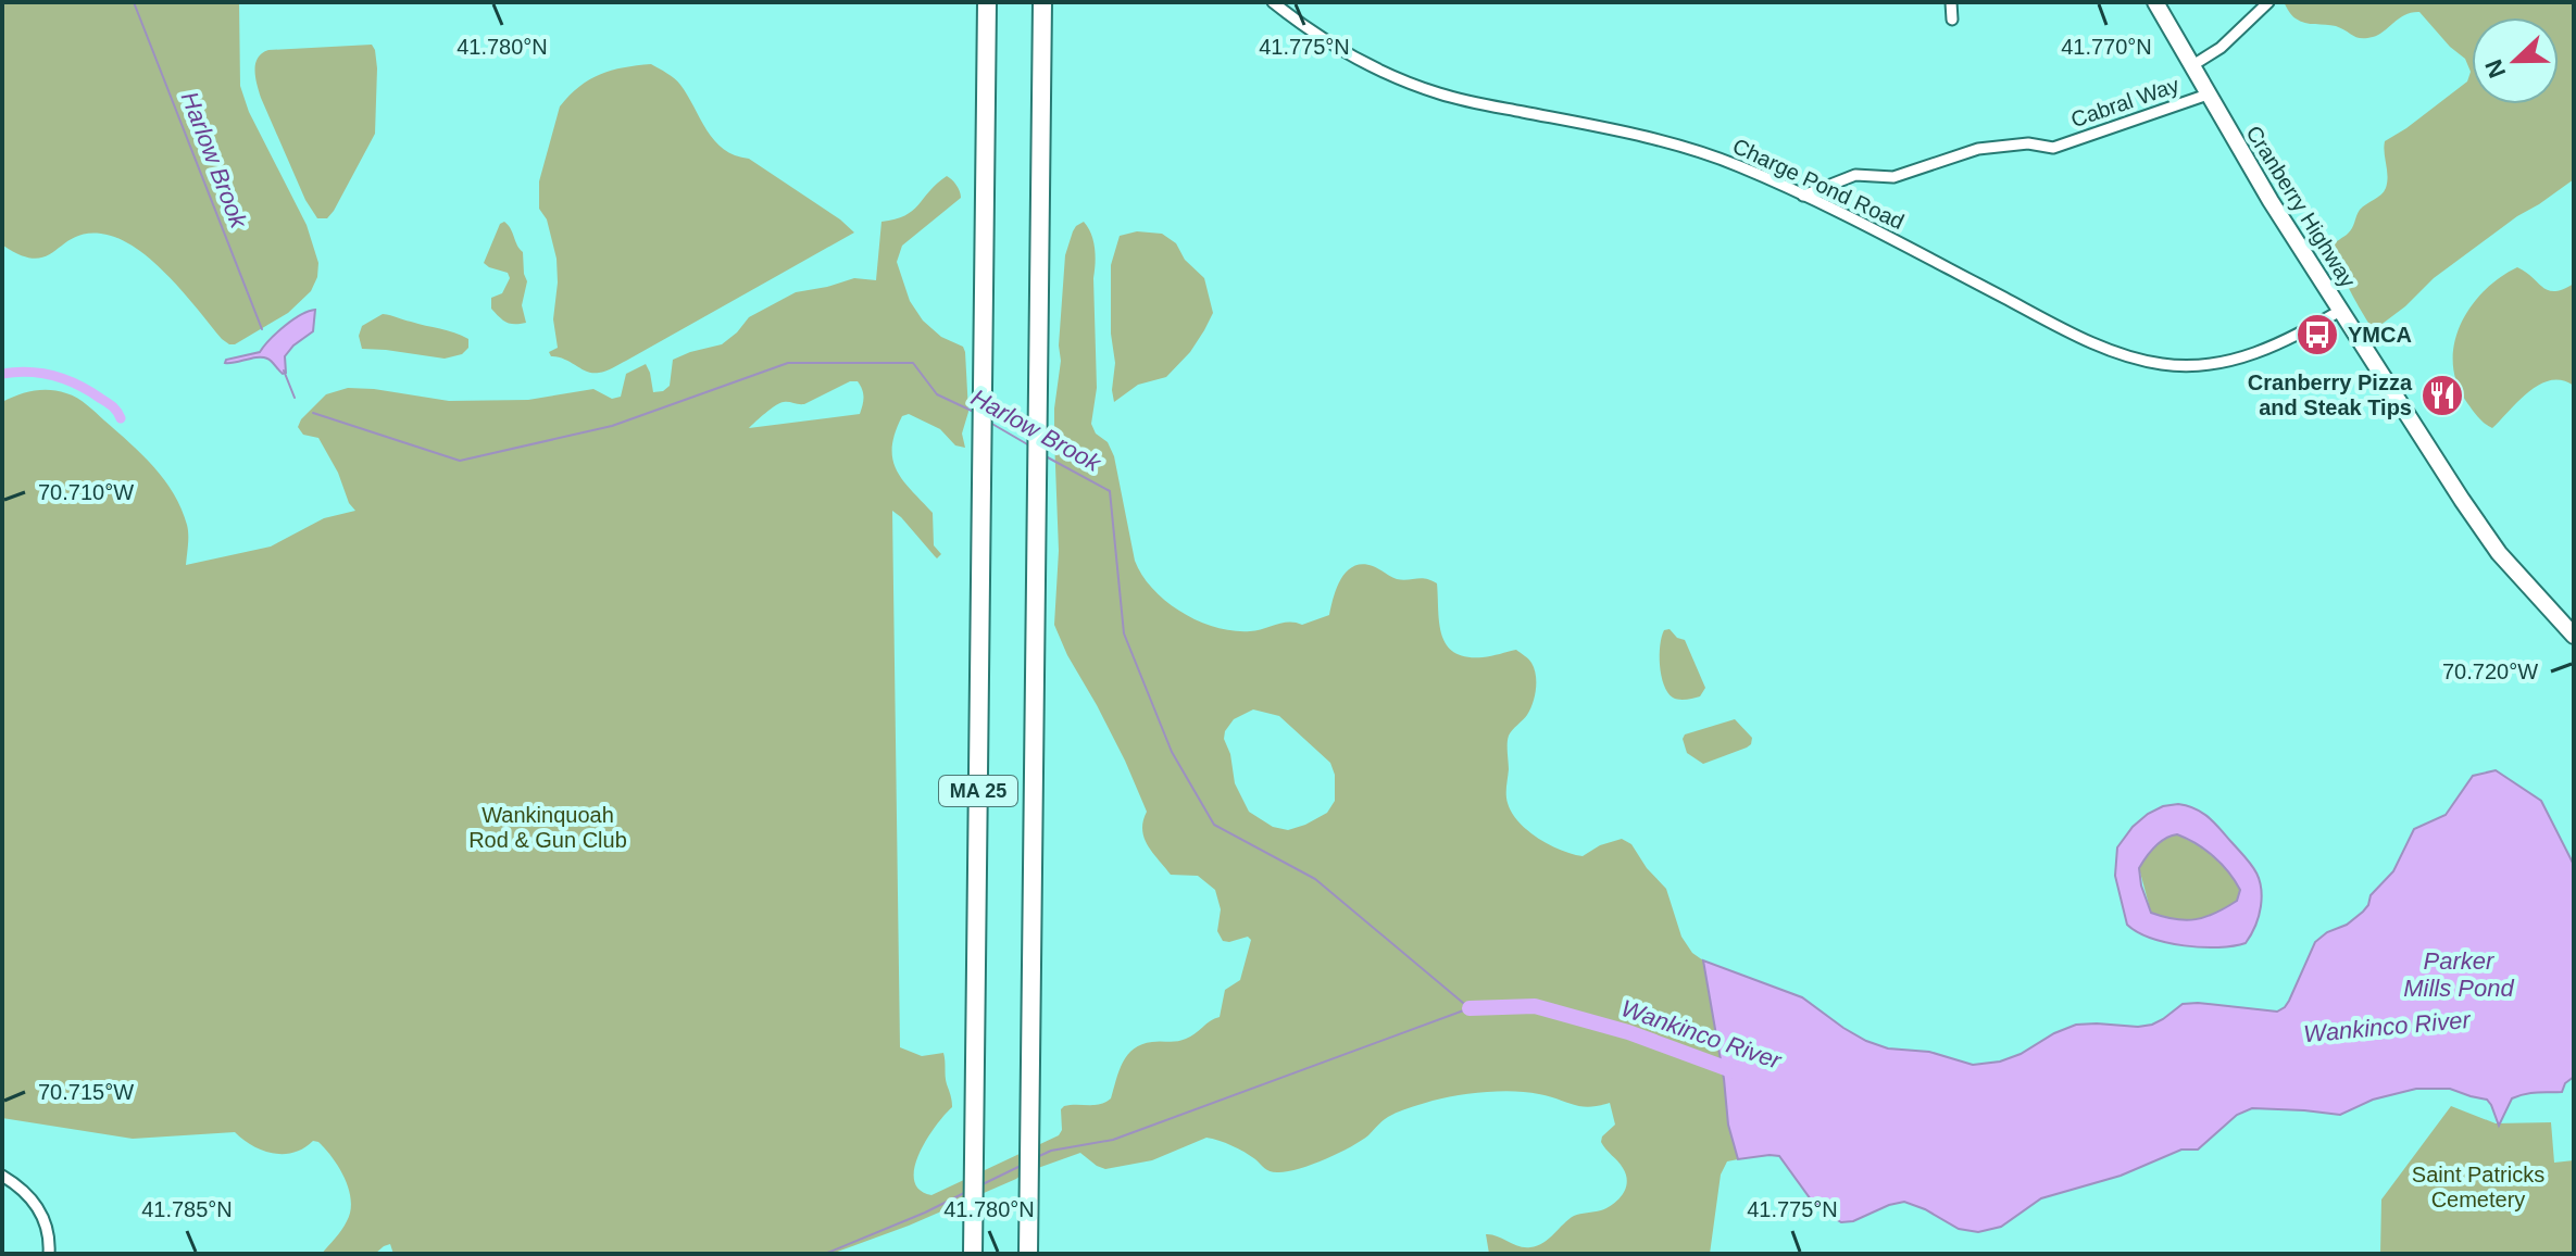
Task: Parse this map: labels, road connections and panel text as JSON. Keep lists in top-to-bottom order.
{
  "streets": {
    "highway": ["MA 25"],
    "main road": ["Cranberry Highway"],
    "street": ["Cabral Way", "Charge Pond Road"]
  },
  "crossings": [
    ["Cabral Way", "Charge Pond Road"],
    ["Cabral Way", "Cranberry Highway"],
    ["Charge Pond Road", "Cranberry Highway"]
  ],
  "water": ["Harlow Brook", "Parker Mills Pond", "Wankinco River"],
  "parks": ["Wankinquoah Rod & Gun Club", "Saint Patricks Cemetery"],
  "places": {
    "bus stop": ["YMCA"],
    "restaurant": ["Cranberry Pizza and Steak Tips"]
  },
  "north": "left",
  "coordinates": [
    "41.780°N",
    "41.775°N",
    "41.770°N",
    "70.710°W",
    "70.720°W",
    "70.715°W",
    "41.785°N"
  ]
}
